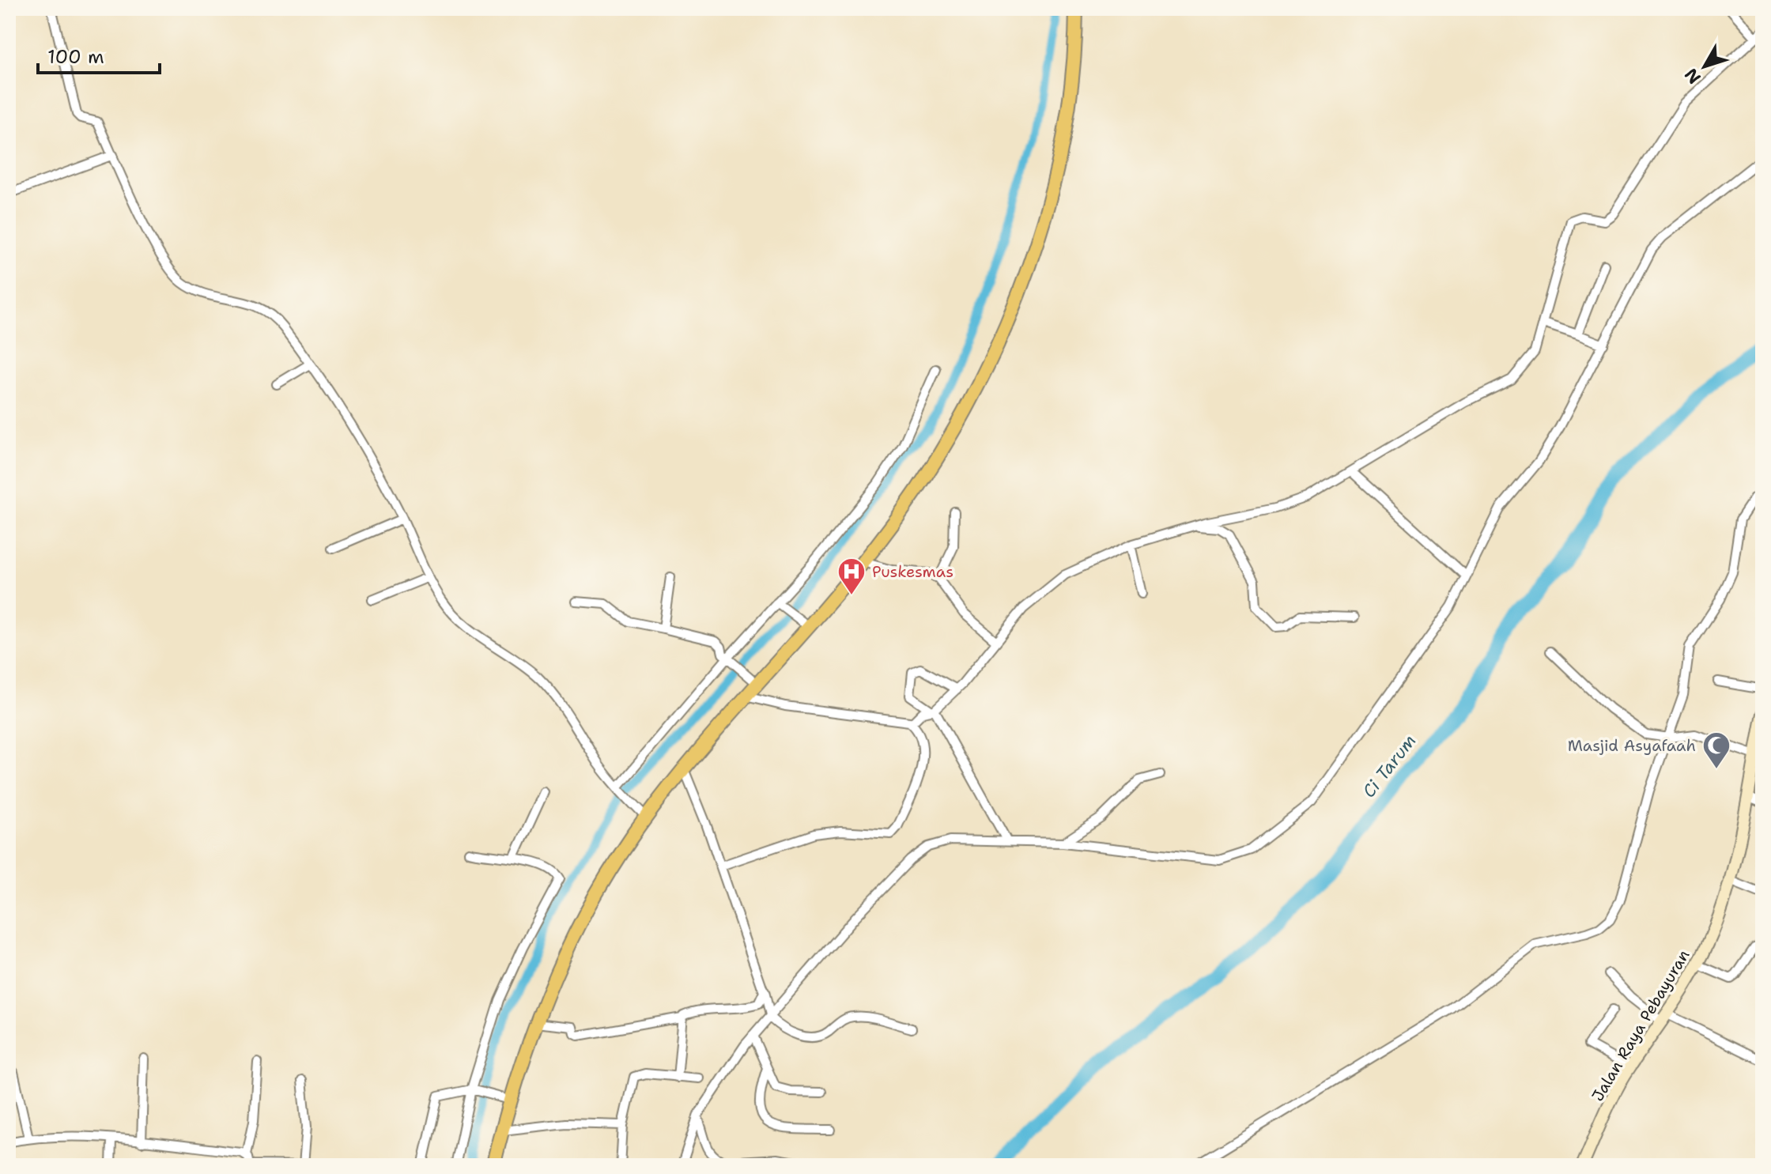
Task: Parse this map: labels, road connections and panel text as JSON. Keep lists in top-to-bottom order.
{
  "streets": {
    "main road": ["Jalan Raya Pebayuran"]
  },
  "water": ["Ci Tarum"],
  "places": {
    "hospital": ["Puskesmas"],
    "mosque": ["Masjid Asyafaah"]
  },
  "scale_bar": "100 m",
  "north": "bottom left"
}
